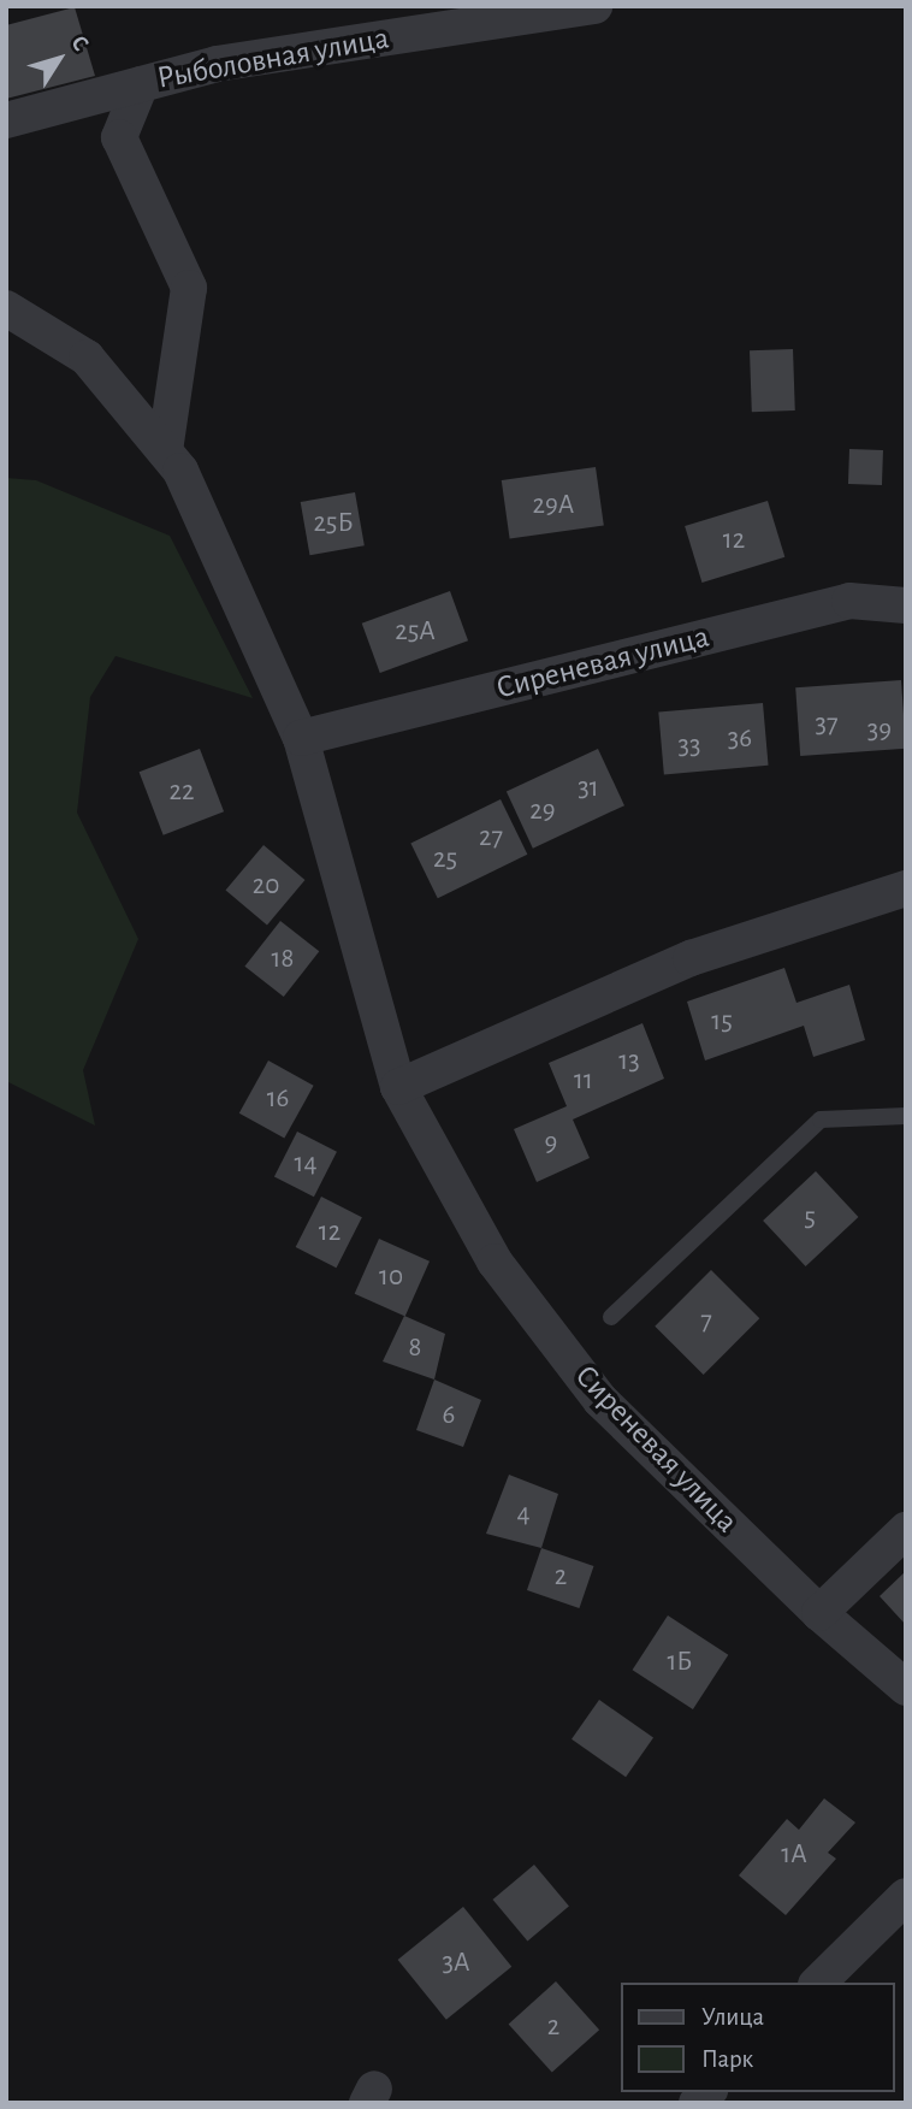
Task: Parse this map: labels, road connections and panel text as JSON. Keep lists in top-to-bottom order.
{
  "streets": {
    "street": ["Рыболовная улица", "Сиреневая улица"]
  },
  "house_numbers": [
    "29А",
    "25Б",
    "12",
    "25А",
    "37",
    "39",
    "36",
    "33",
    "31",
    "22",
    "29",
    "27",
    "25",
    "20",
    "18",
    "15",
    "13",
    "11",
    "16",
    "9",
    "14",
    "5",
    "12",
    "10",
    "7",
    "8",
    "6",
    "4",
    "2",
    "1Б",
    "1А",
    "3А",
    "2"
  ],
  "legend": ["Улица", "Парк"],
  "north": "top right"
}
